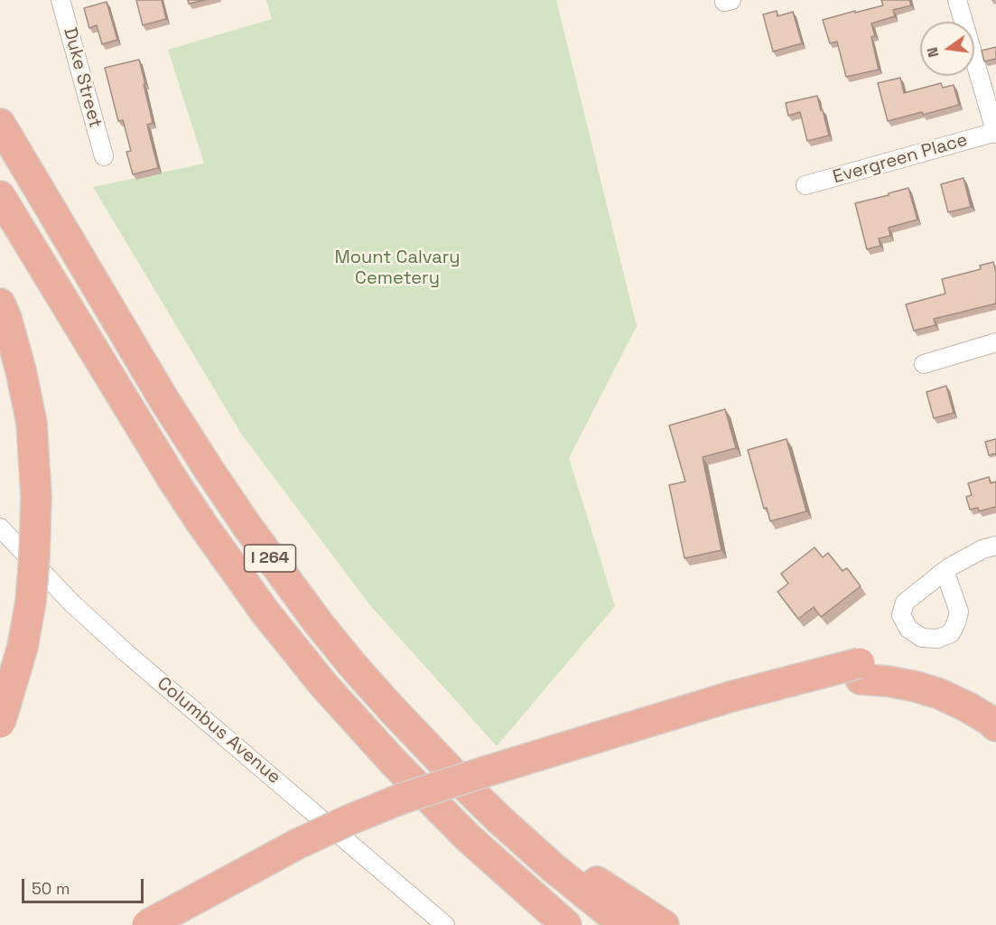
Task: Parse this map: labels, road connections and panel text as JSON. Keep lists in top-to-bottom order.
{
  "streets": {
    "highway": ["I 264"],
    "street": ["Duke Street", "Evergreen Place", "Columbus Avenue"]
  },
  "parks": ["Mount Calvary Cemetery"],
  "scale_bar": "50 m",
  "north": "left"
}
